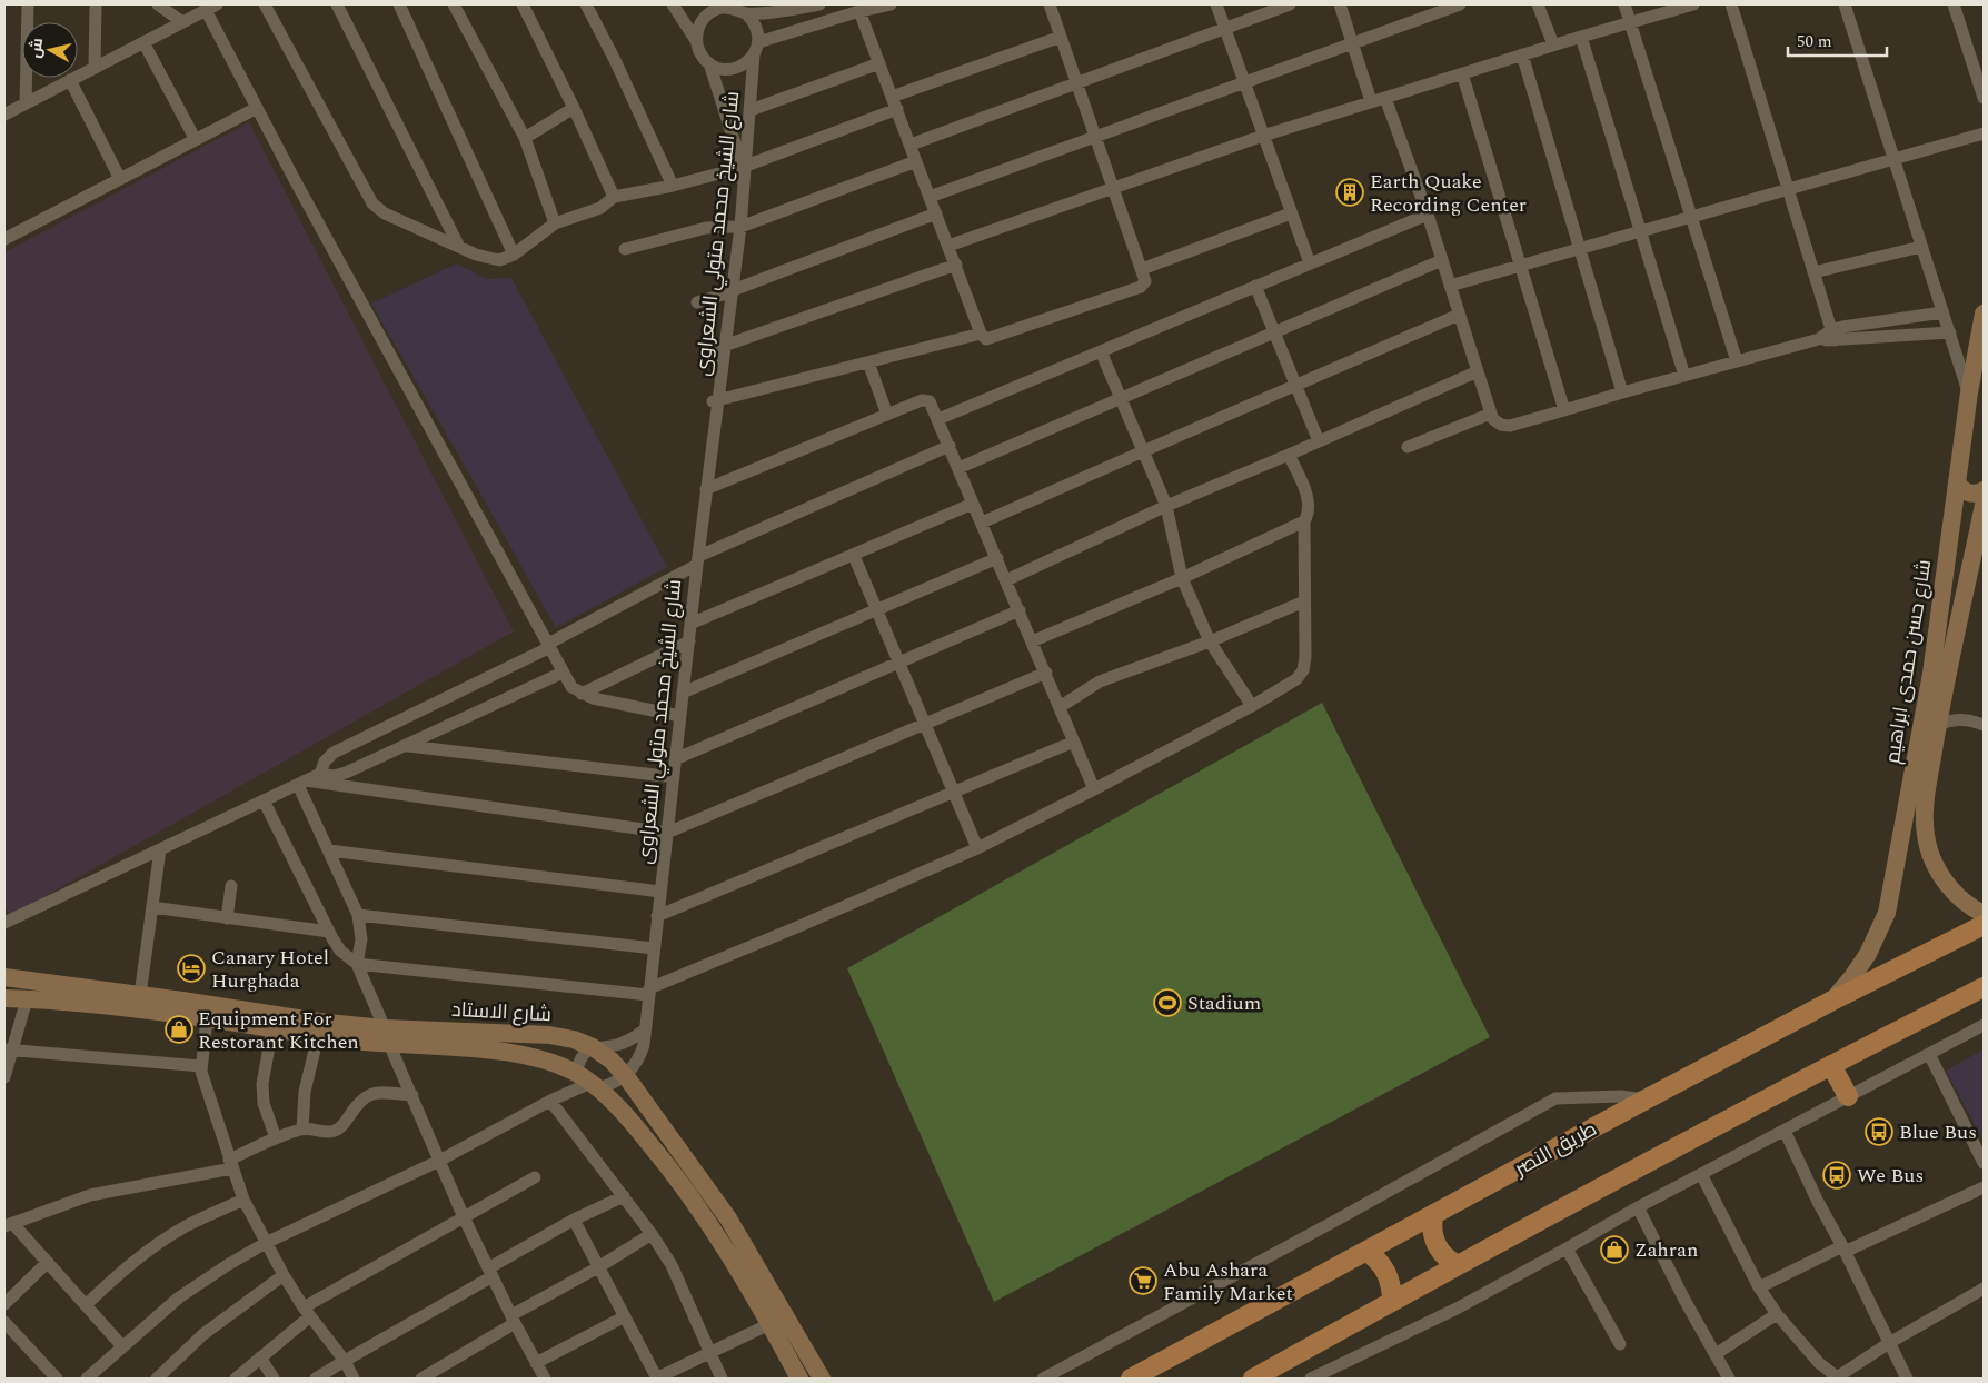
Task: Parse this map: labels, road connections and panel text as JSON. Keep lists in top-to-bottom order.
{
  "streets": {
    "main road": ["شارع حسن حمدى ابراهيم", "شارع الاستاد", "طريق النصر"],
    "street": ["شارع الشيخ محمد متولي الشعراوى"]
  },
  "crossings": [
    ["شارع الشيخ محمد متولي الشعراوى", "شارع الاستاد"],
    ["شارع حسن حمدى ابراهيم", "طريق النصر"]
  ],
  "places": {
    "building": ["Earth Quake Recording Center"],
    "hotel": ["Canary Hotel Hurghada"],
    "sports": ["Stadium"],
    "shop": ["Equipment For Restorant Kitchen", "Zahran"],
    "bus stop": ["Blue Bus", "We Bus"],
    "supermarket": ["Abu Ashara Family Market"]
  },
  "scale_bar": "50 m",
  "north": "left"
}
